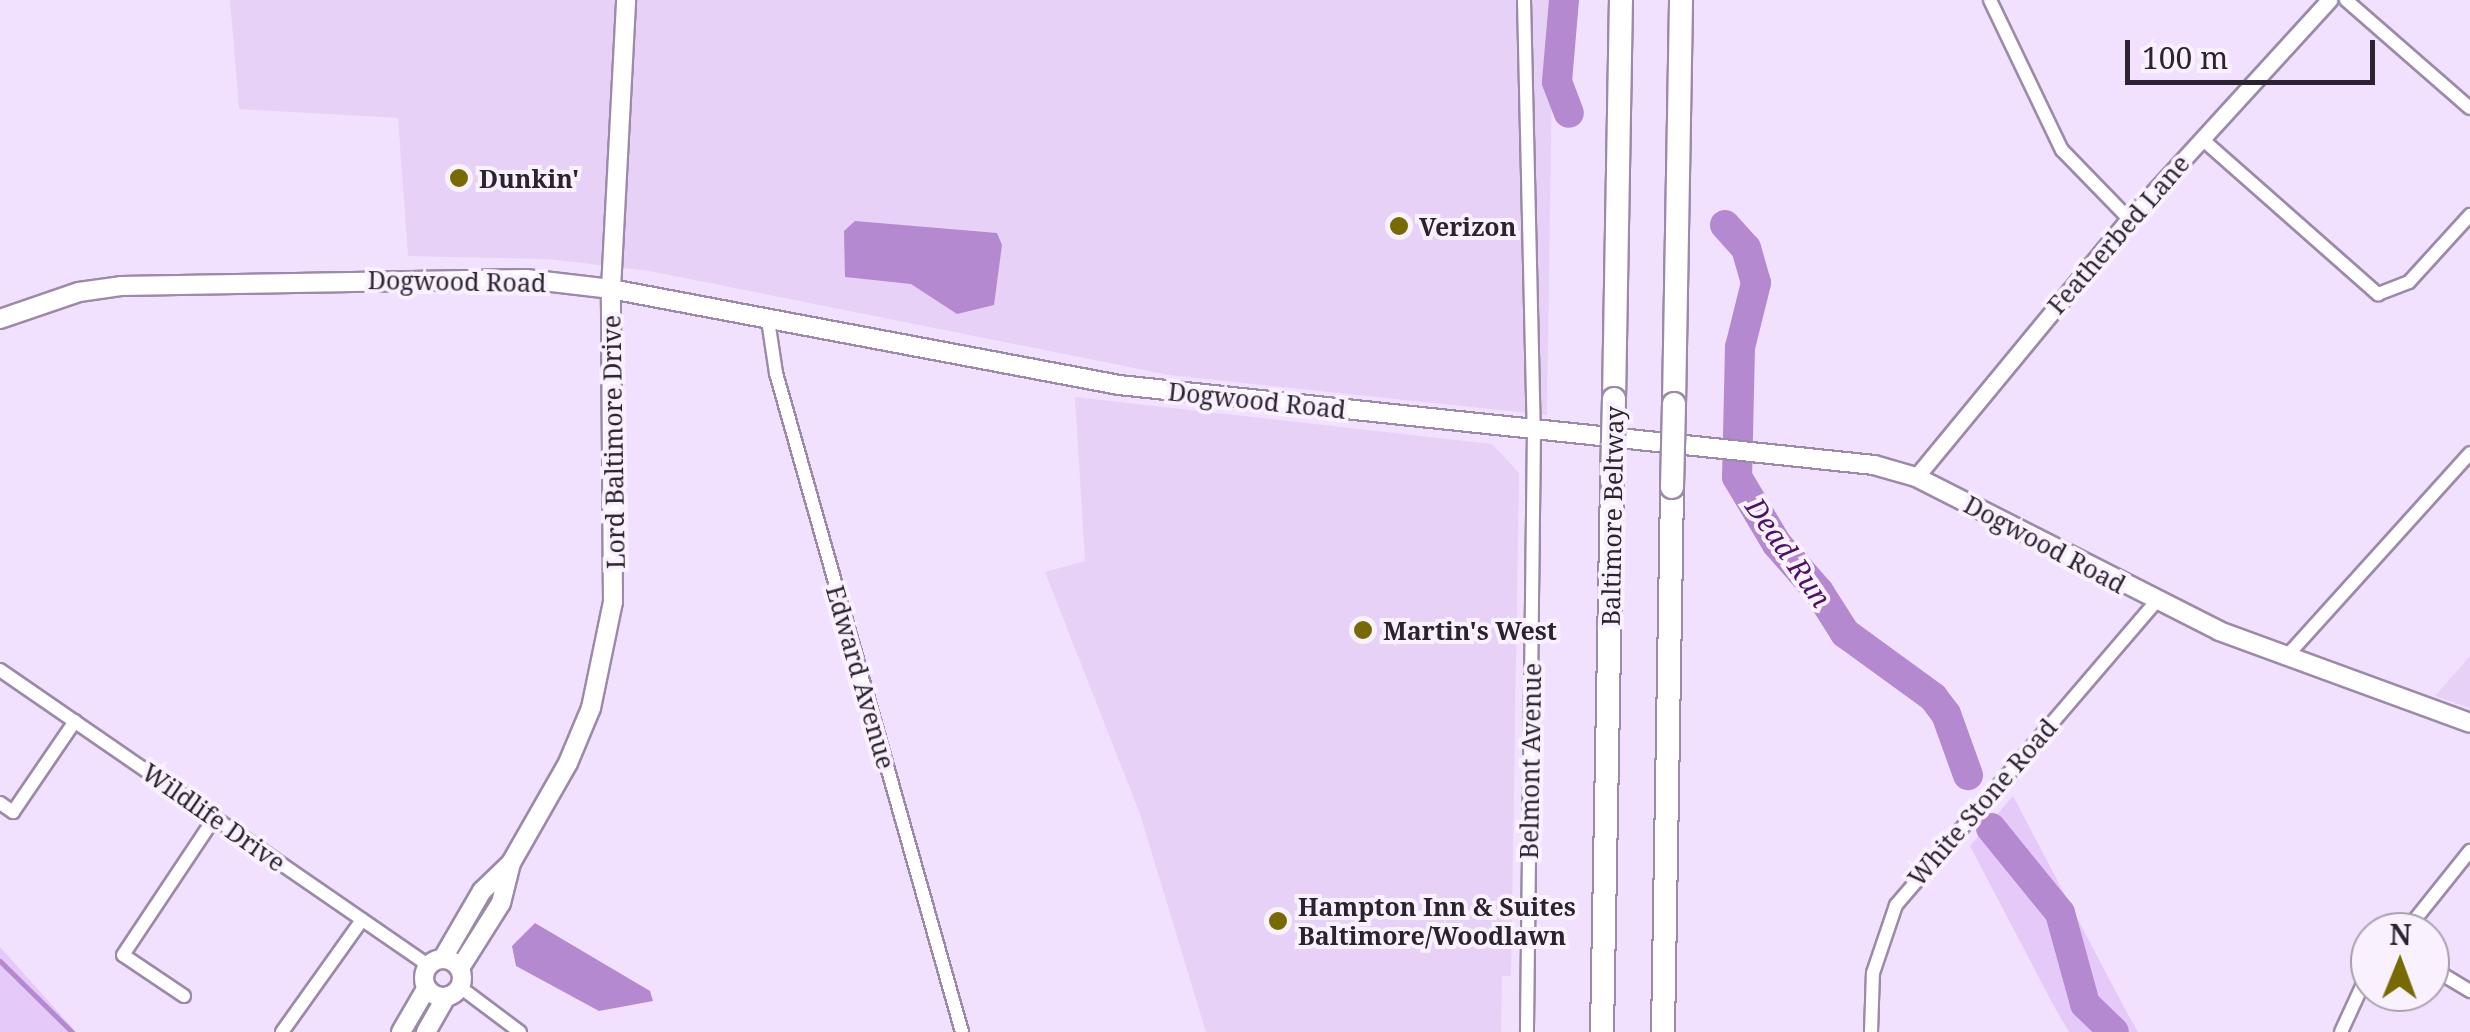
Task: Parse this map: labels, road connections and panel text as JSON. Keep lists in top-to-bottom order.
{
  "streets": {
    "highway": ["Baltimore Beltway"],
    "main road": ["Dogwood Road", "Lord Baltimore Drive"],
    "street": [
      "Featherbed Lane",
      "Edward Avenue",
      "Belmont Avenue",
      "White Stone Road",
      "Wildlife Drive"
    ]
  },
  "crossings": [
    ["Featherbed Lane", "Dogwood Road"],
    ["Dogwood Road", "Lord Baltimore Drive"],
    ["Dogwood Road", "Edward Avenue"],
    ["Dogwood Road", "Belmont Avenue"],
    ["Dogwood Road", "White Stone Road"],
    ["Lord Baltimore Drive", "Wildlife Drive"]
  ],
  "water": ["Dead Run"],
  "places": [
    "Dunkin'",
    "Verizon",
    "Martin's West",
    "Hampton Inn & Suites Baltimore/Woodlawn"
  ],
  "scale_bar": "100 m",
  "north": "top"
}
